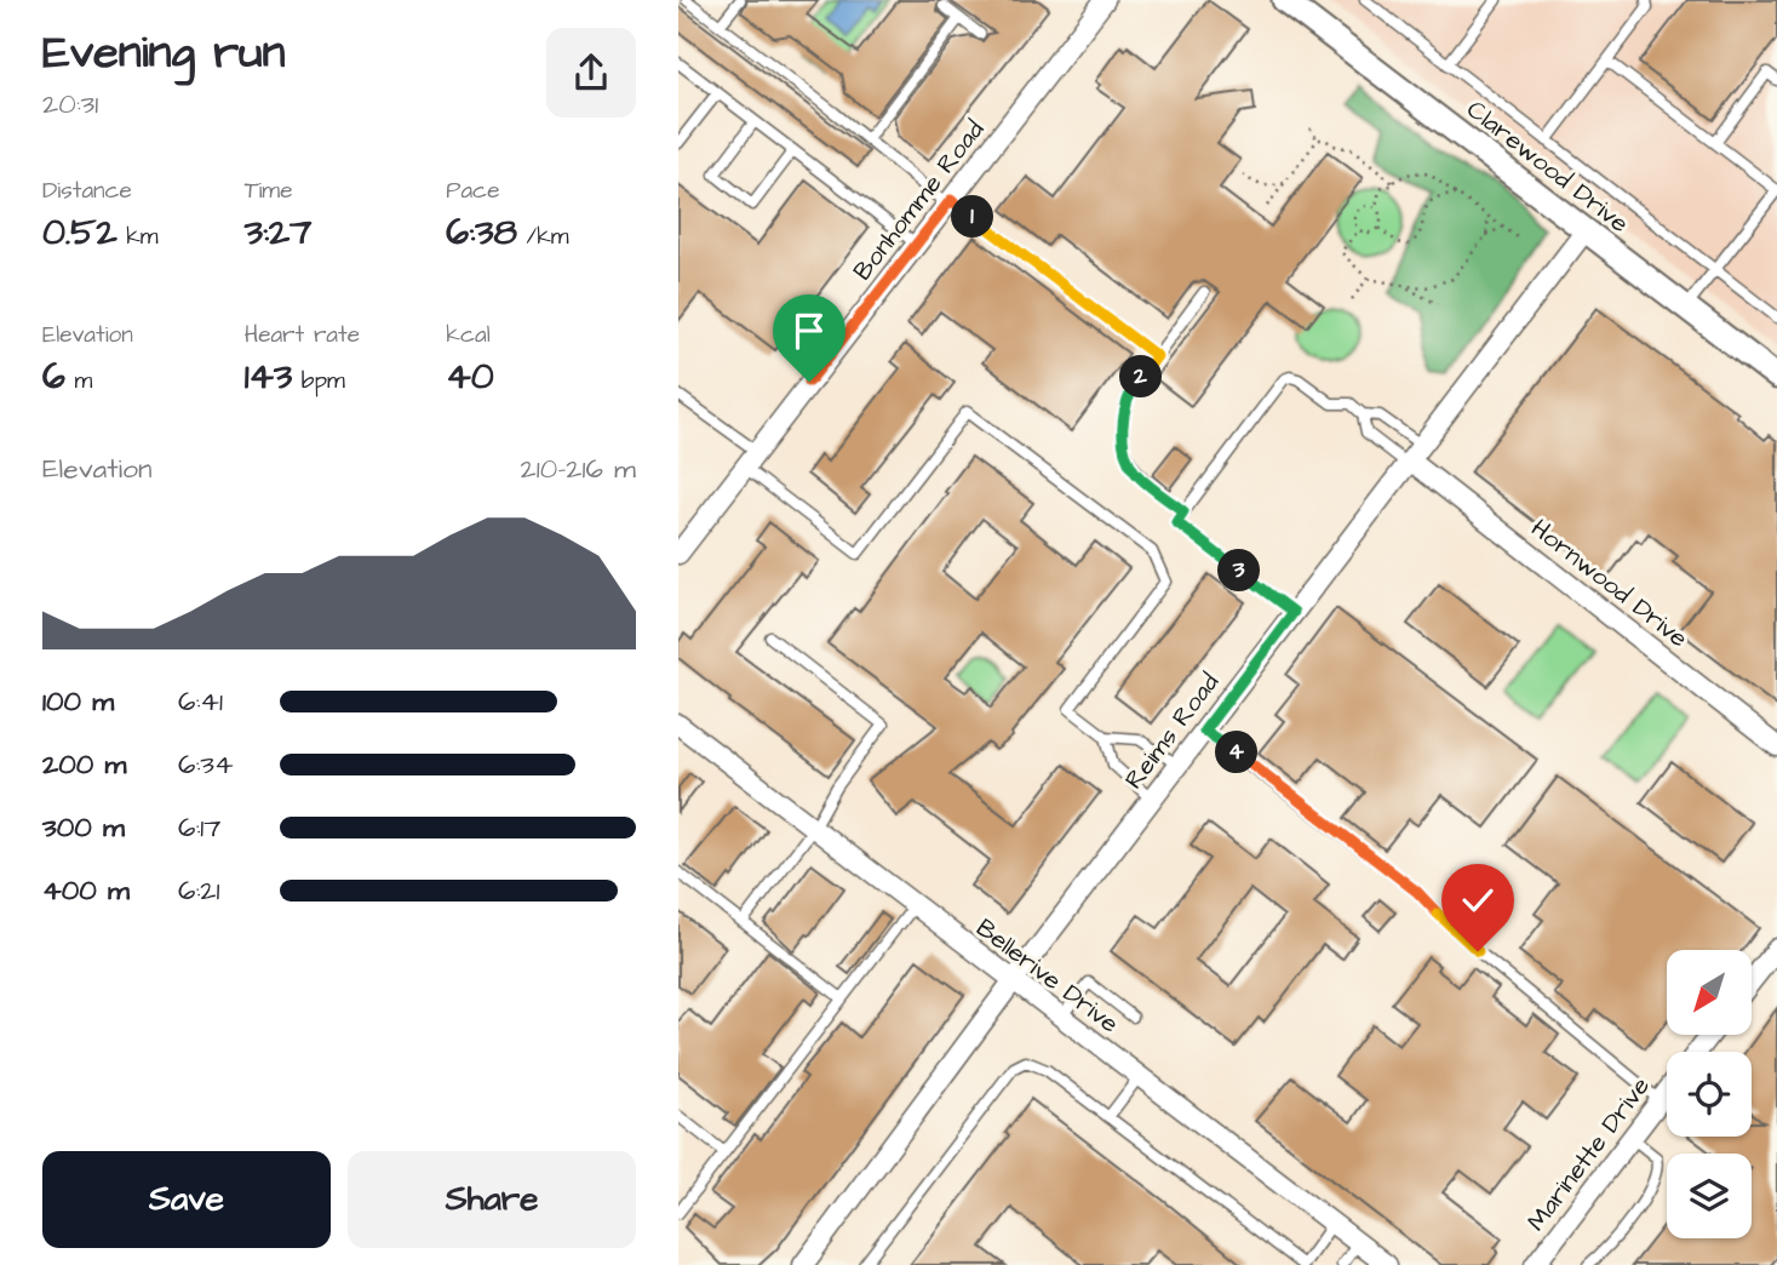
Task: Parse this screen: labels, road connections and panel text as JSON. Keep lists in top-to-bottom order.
{
  "streets": {
    "street": [
      "Clarewood Drive",
      "Bonhomme Road",
      "Hornwood Drive",
      "Reims Road",
      "Bellerive Drive",
      "Marinette Drive"
    ]
  },
  "crossings": [
    ["Clarewood Drive", "Reims Road"],
    ["Hornwood Drive", "Reims Road"],
    ["Reims Road", "Bellerive Drive"]
  ],
  "north": "bottom left",
  "page": {
    "heading": ["Evening run", "20:31"],
    "stats": [
      ["Distance", "0.52 km"],
      ["Time", "3:27"],
      ["Pace", "6:38 /km"],
      ["Elevation", "6 m"],
      ["Heart rate", "143 bpm"],
      ["kcal", "40"]
    ],
    "pins": [
      "1",
      "2",
      "3",
      "4"
    ],
    "chart": ["Elevation", "210–216 m"],
    "list": [
      {
        "name": "100 m",
        "note": "6:41"
      },
      {
        "name": "200 m",
        "note": "6:34"
      },
      {
        "name": "300 m",
        "note": "6:17"
      },
      {
        "name": "400 m",
        "note": "6:21"
      }
    ],
    "buttons": ["Save", "Share"]
  }
}
